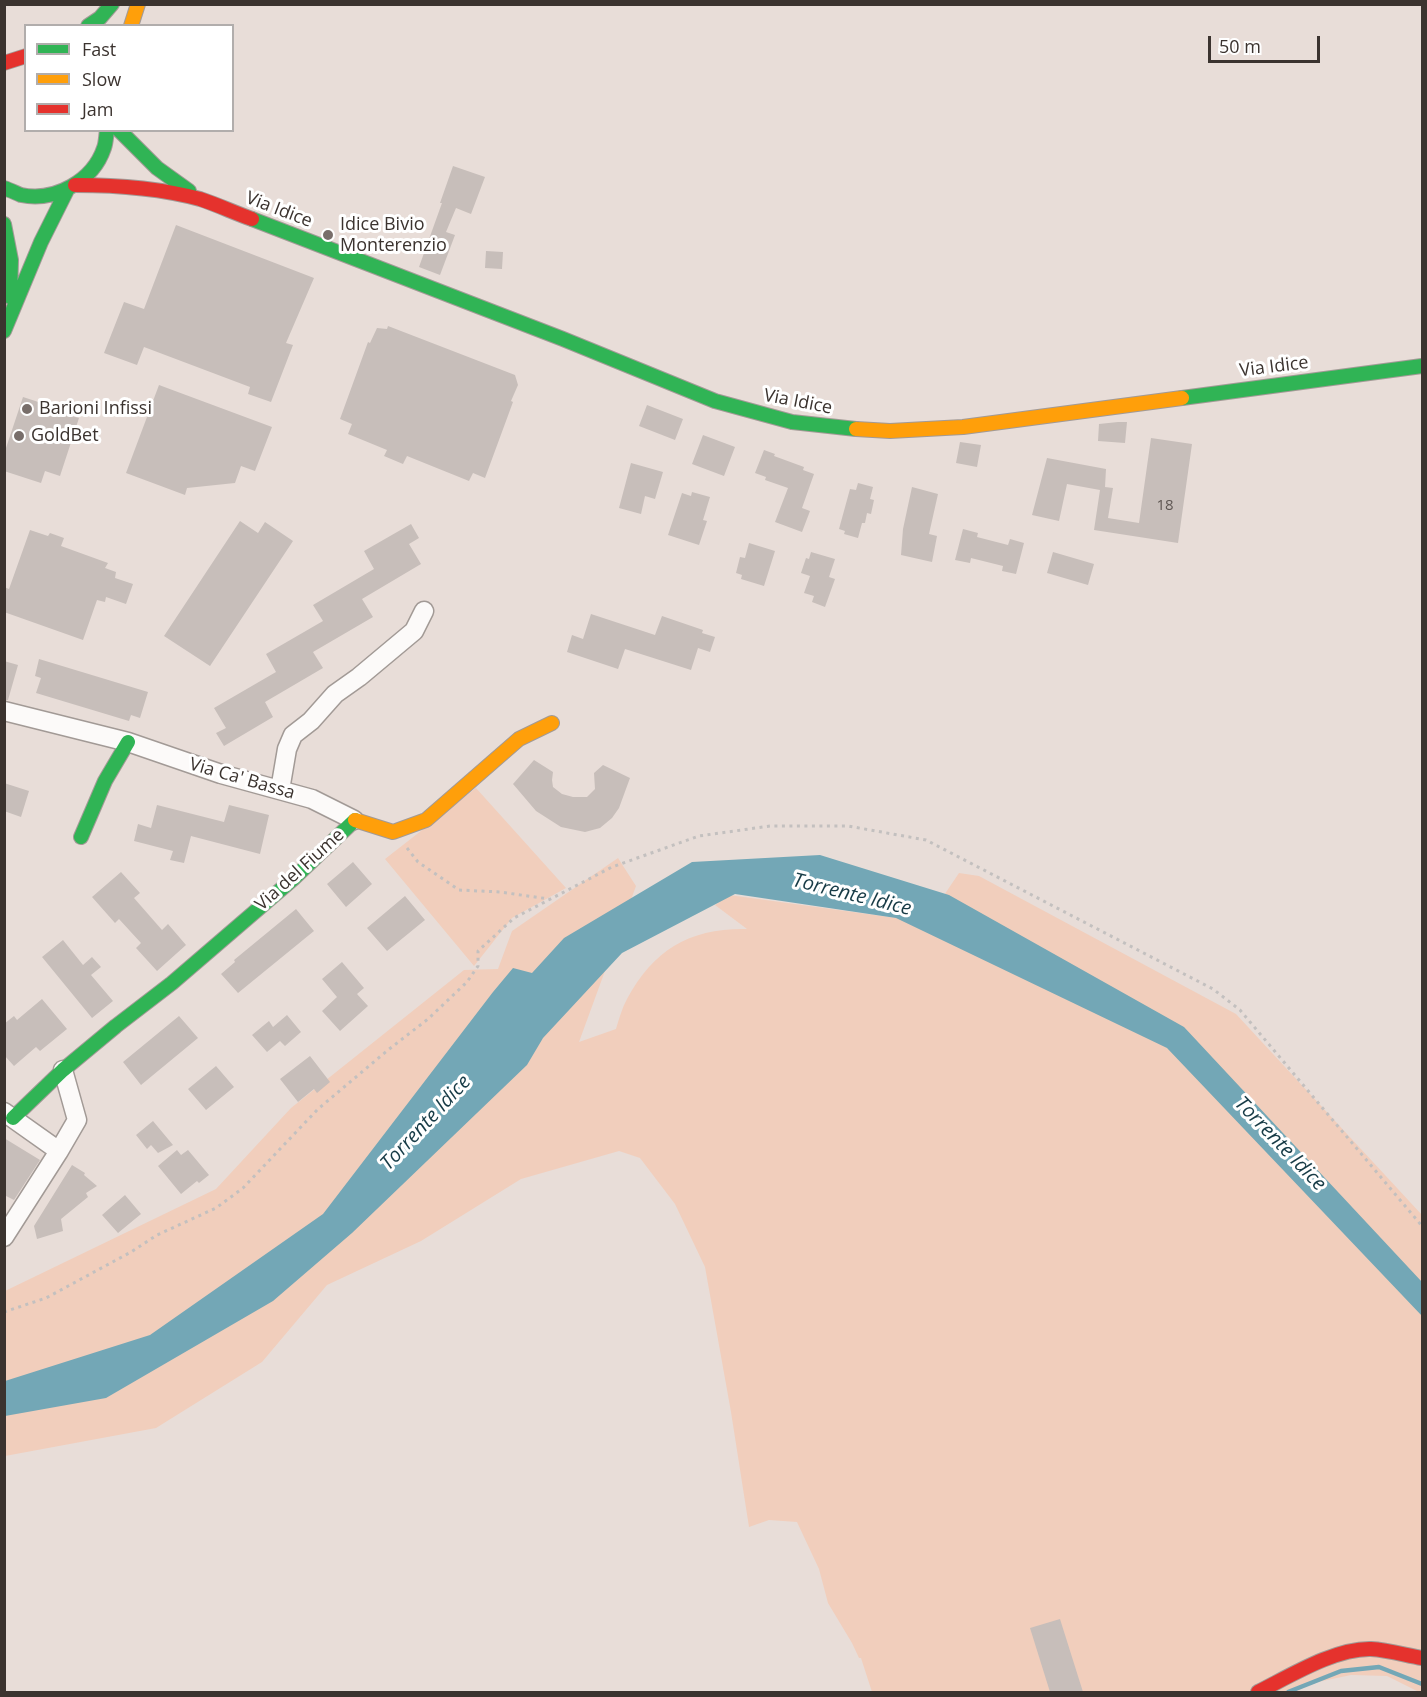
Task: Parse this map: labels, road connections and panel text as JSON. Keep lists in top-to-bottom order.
{
  "streets": {
    "main road": ["Via Idice", "Via del Fiume"],
    "street": ["Via Ca' Bassa"]
  },
  "crossings": [
    ["Via Ca' Bassa", "Via del Fiume"]
  ],
  "water": ["Torrente Idice"],
  "places": ["Idice Bivio Monterenzio", "Barioni Infissi", "GoldBet"],
  "house_numbers": ["18"],
  "legend": ["Fast", "Slow", "Jam"],
  "scale_bar": "50 m"
}
